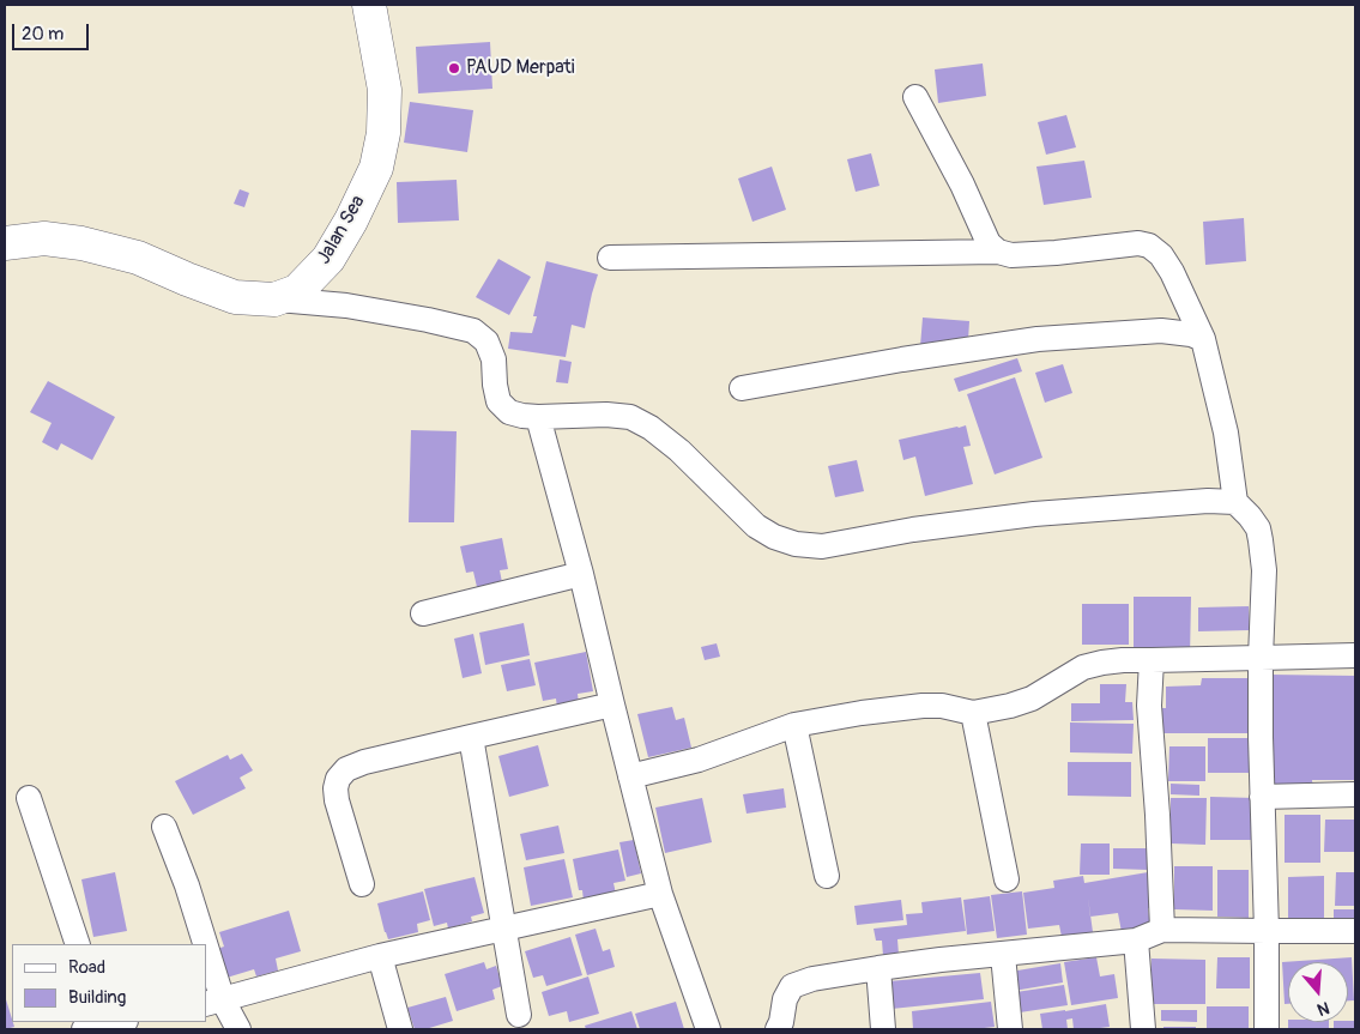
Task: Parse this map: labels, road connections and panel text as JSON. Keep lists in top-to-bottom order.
{
  "streets": {
    "main road": ["Jalan Sea"]
  },
  "places": ["PAUD Merpati"],
  "legend": ["Road", "Building"],
  "scale_bar": "20 m",
  "north": "bottom"
}
